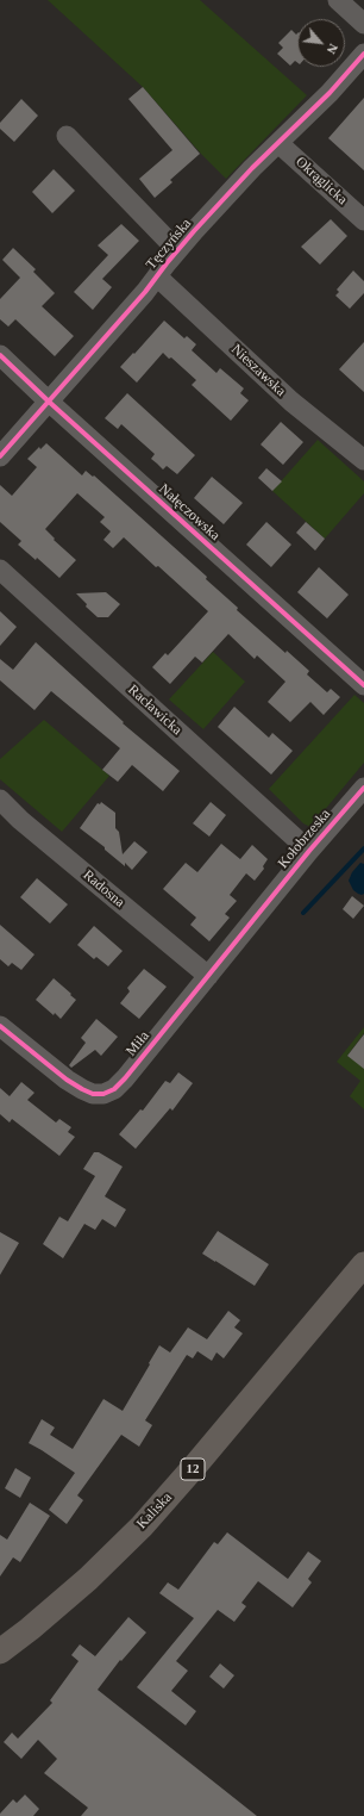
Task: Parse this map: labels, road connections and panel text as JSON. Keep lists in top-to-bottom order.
{
  "streets": {
    "main road": ["12", "Kaliska"],
    "street": [
      "Okrąglicka",
      "Tęczyńska",
      "Nieszawska",
      "Nałęczowska",
      "Racławicka",
      "Kołobrzeska",
      "Radosna",
      "Miła"
    ]
  },
  "crossings": [
    ["Okrąglicka", "Tęczyńska"],
    ["Tęczyńska", "Nieszawska"],
    ["Tęczyńska", "Nałęczowska"],
    ["Racławicka", "Kołobrzeska"],
    ["Kołobrzeska", "Miła"],
    ["Radosna", "Miła"]
  ],
  "north": "bottom right"
}
